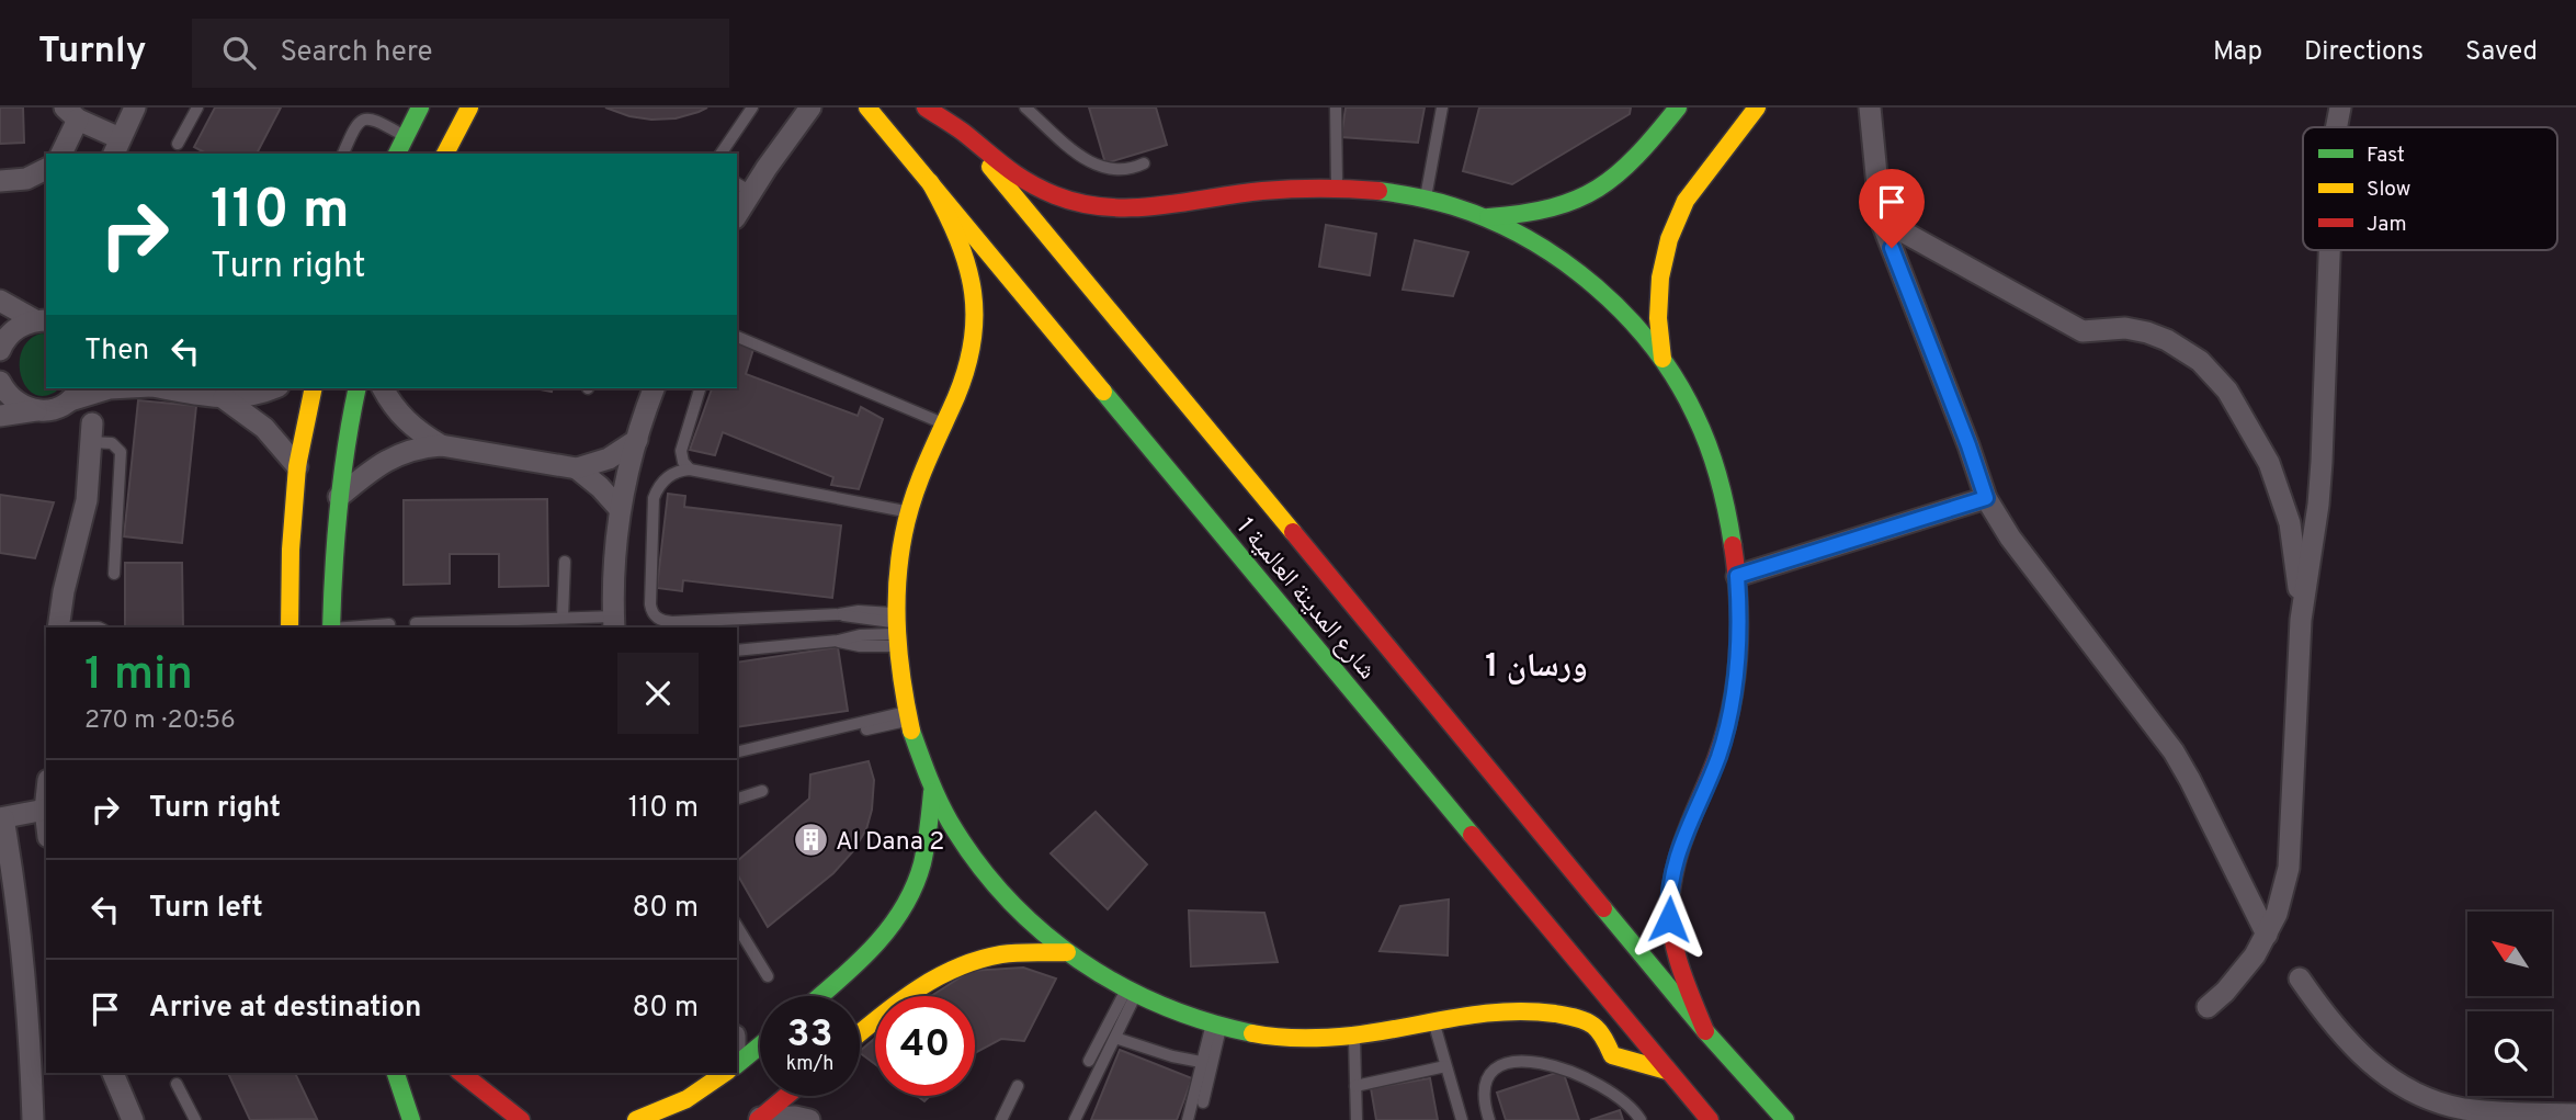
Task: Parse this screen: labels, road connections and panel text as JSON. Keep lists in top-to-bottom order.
{
  "streets": {
    "street": ["شارع المدينة العالمية 1"]
  },
  "districts": ["ورسان 1"],
  "places": {
    "building": ["Al Dana 2"]
  },
  "legend": ["Fast", "Slow", "Jam"],
  "north": "top left",
  "page": {
    "header": "Turnly",
    "search": "Search here",
    "nav": ["Map", "Directions", "Saved"],
    "turn": ["110 m", "Turn right"],
    "then": "Then",
    "heading": ["1 min", "270 m · 20:56"],
    "list": [
      {
        "name": "Turn right",
        "value": "110 m"
      },
      {
        "name": "Turn left",
        "value": "80 m"
      },
      {
        "name": "Arrive at destination",
        "value": "80 m"
      }
    ],
    "speed": "33 km/h",
    "limit": "40"
  }
}
